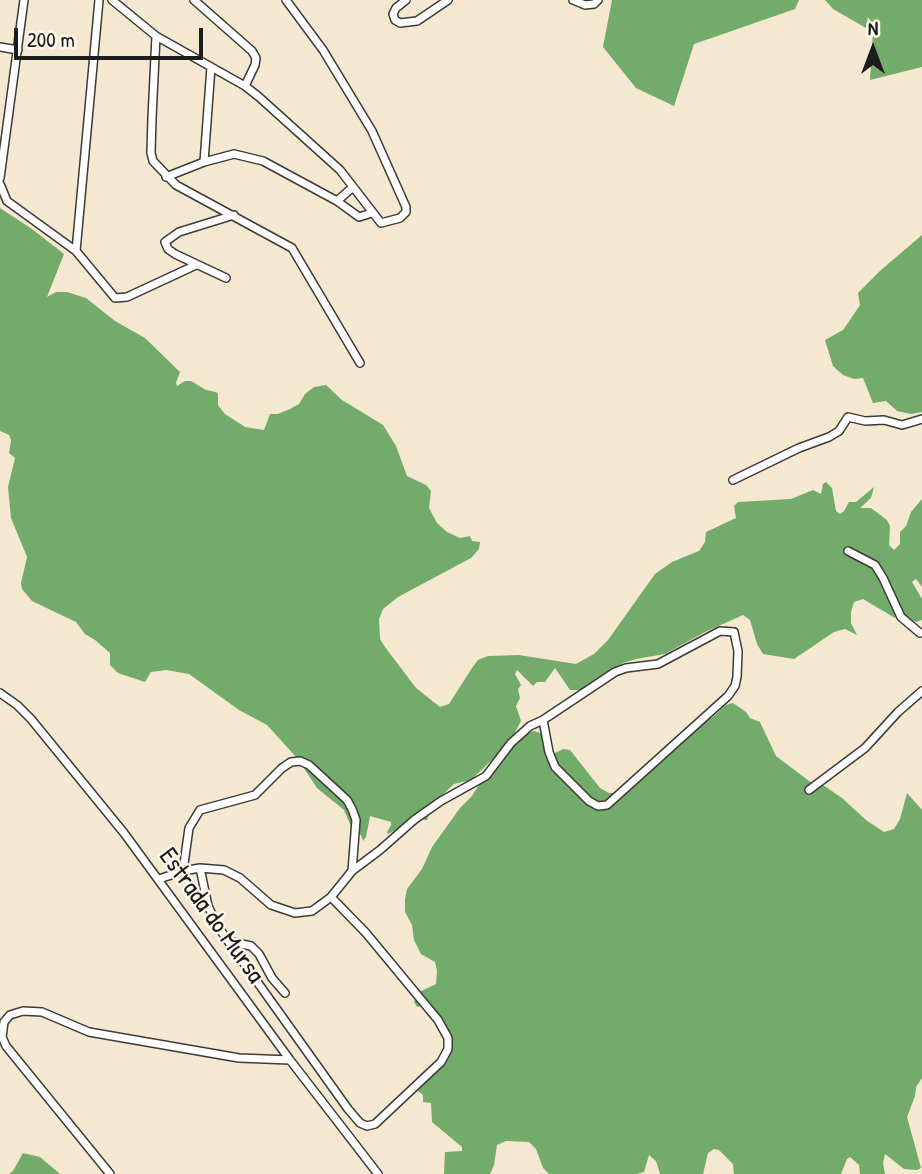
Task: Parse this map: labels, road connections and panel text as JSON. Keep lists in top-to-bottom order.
{
  "streets": {
    "street": ["Estrada do Mursa"]
  },
  "scale_bar": "200 m",
  "north": "top"
}
